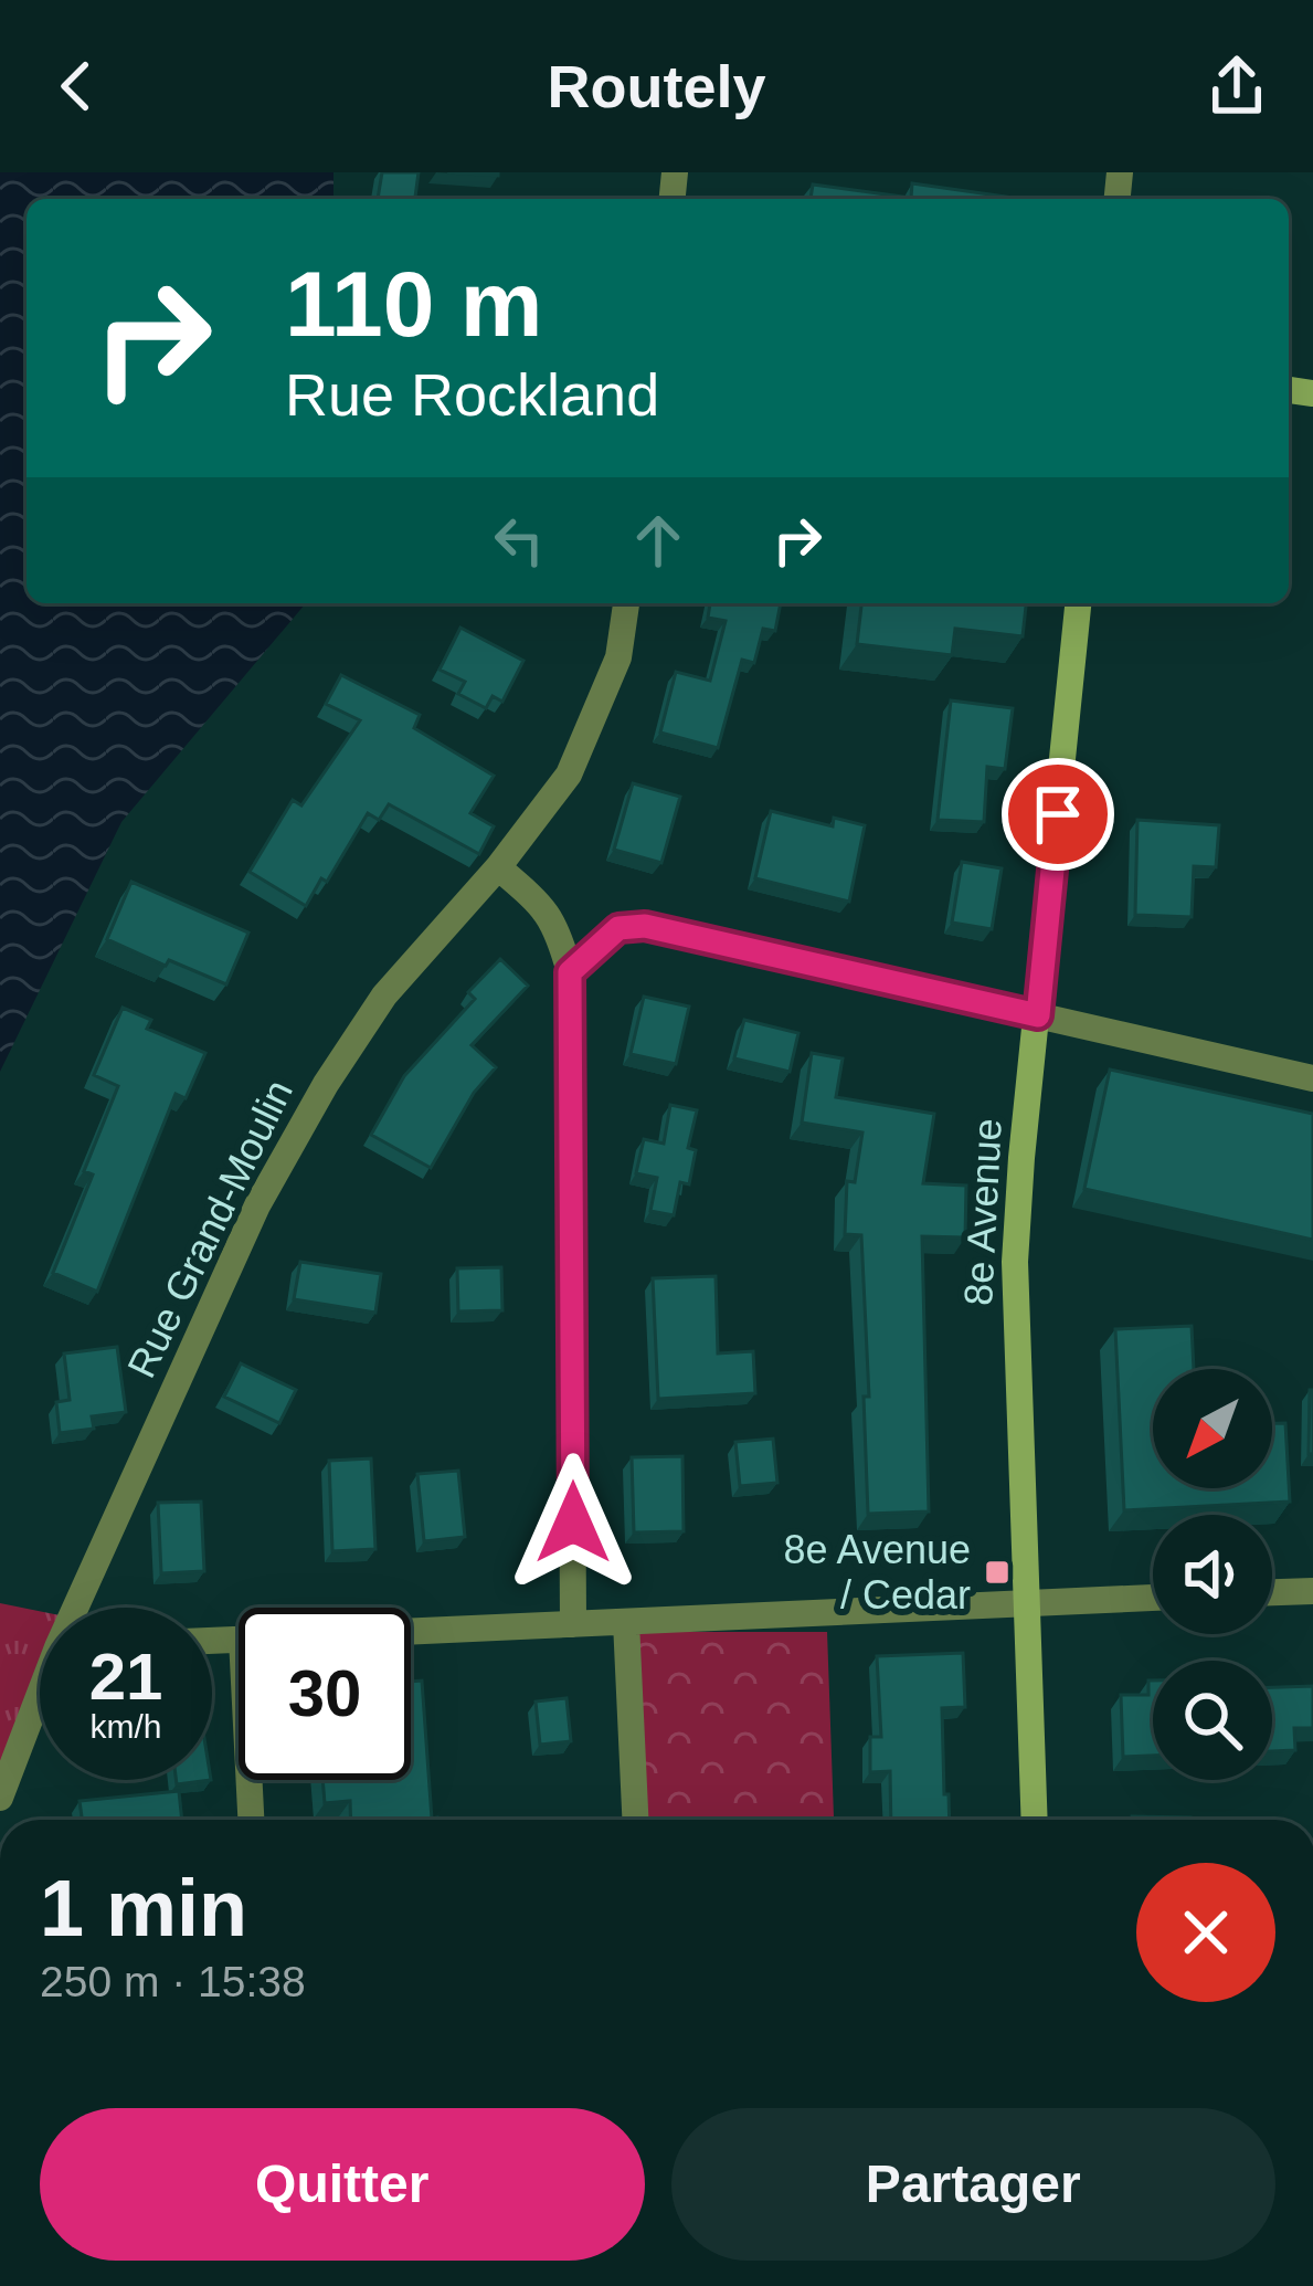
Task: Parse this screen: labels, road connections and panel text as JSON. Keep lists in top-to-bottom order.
{
  "streets": {
    "street": ["8e Avenue", "Rue Grand-Moulin"]
  },
  "places": {
    "transit": ["8e Avenue / Cedar"]
  },
  "north": "bottom left",
  "page": {
    "header": "Routely",
    "turn": ["110 m", "Rue Rockland"],
    "speed": "21 km/h",
    "limit": "30",
    "heading": ["1 min", "250 m · 15:38"],
    "buttons": ["Quitter", "Partager"]
  }
}
